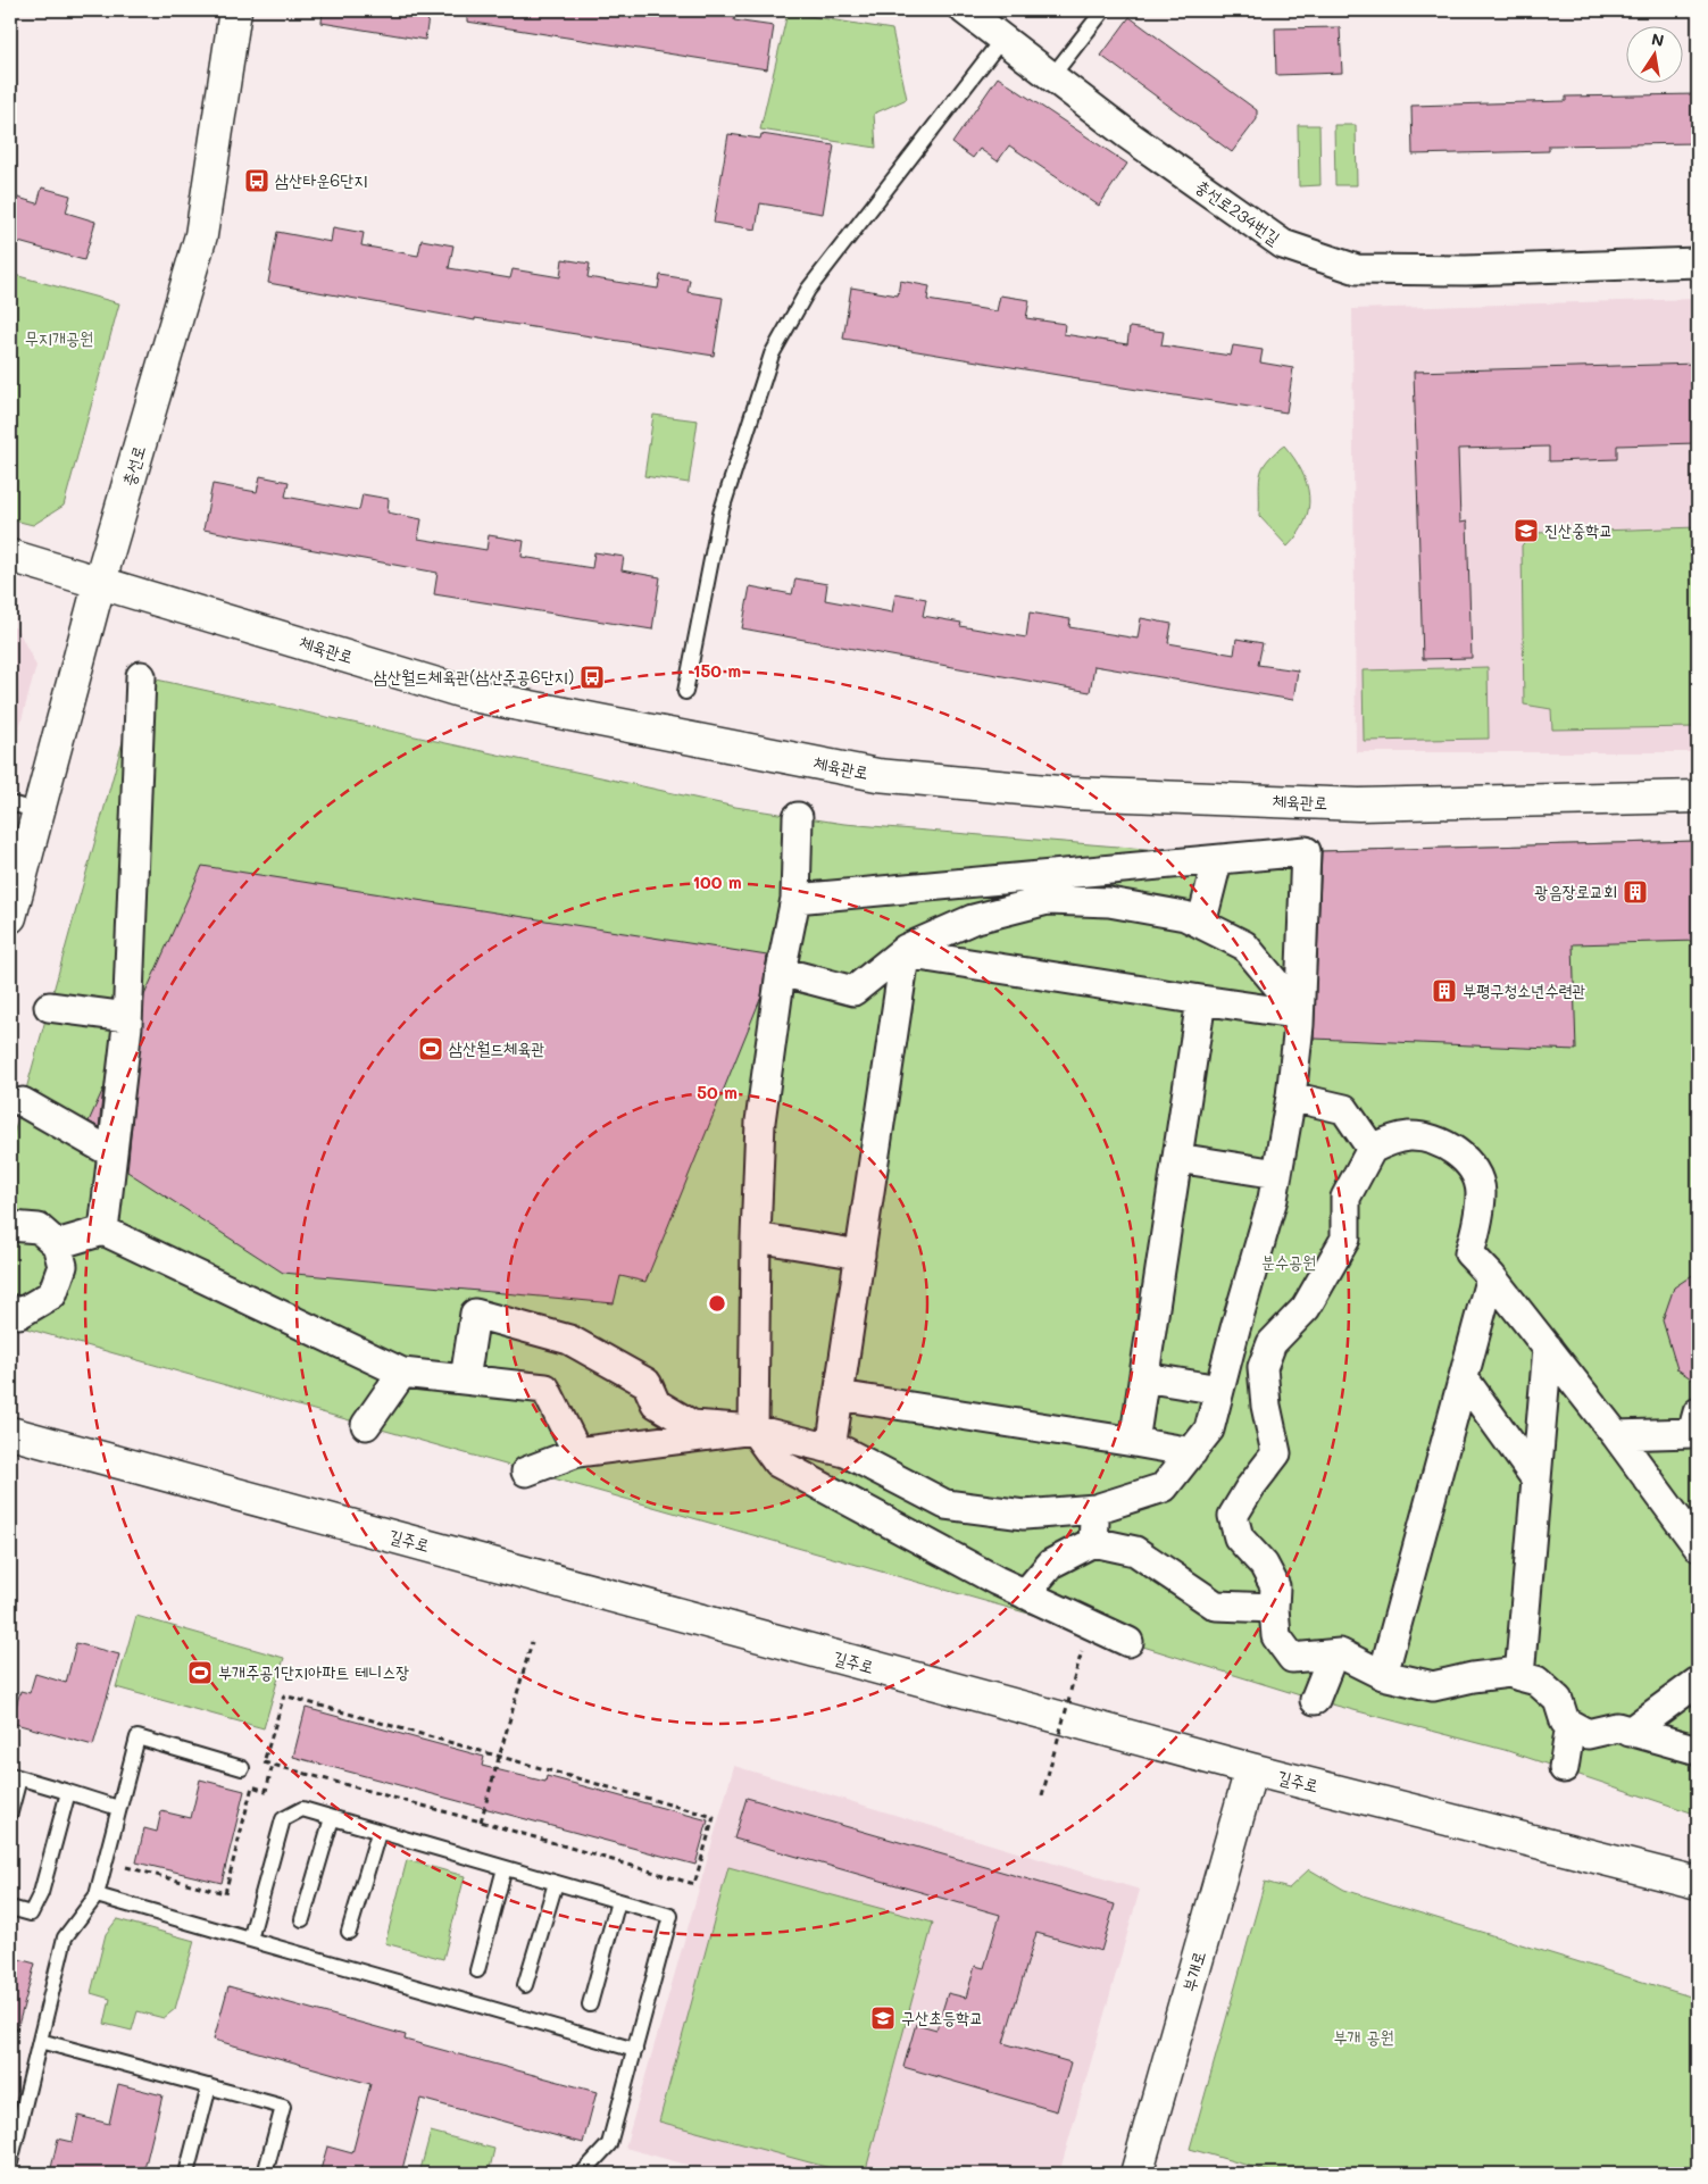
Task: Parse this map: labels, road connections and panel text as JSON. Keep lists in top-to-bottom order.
{
  "streets": {
    "street": [
      "충선로234번길",
      "충선로",
      "체육관로",
      "길주로",
      "부개로"
    ]
  },
  "crossings": [
    ["충선로", "체육관로"],
    ["길주로", "부개로"]
  ],
  "parks": ["무지개공원", "분수공원", "부개 공원"],
  "places": {
    "bus stop": ["삼산타운6단지", "삼산월드체육관(삼산주공6단지)"],
    "school or university": ["진산중학교", "구산초등학교"],
    "building": ["광음장로교회", "부평구청소년수련관"],
    "sports": ["삼산월드체육관", "부개주공1단지아파트 테니스장"]
  },
  "north": "top",
  "rings": ["150 m", "100 m", "50 m"]
}
